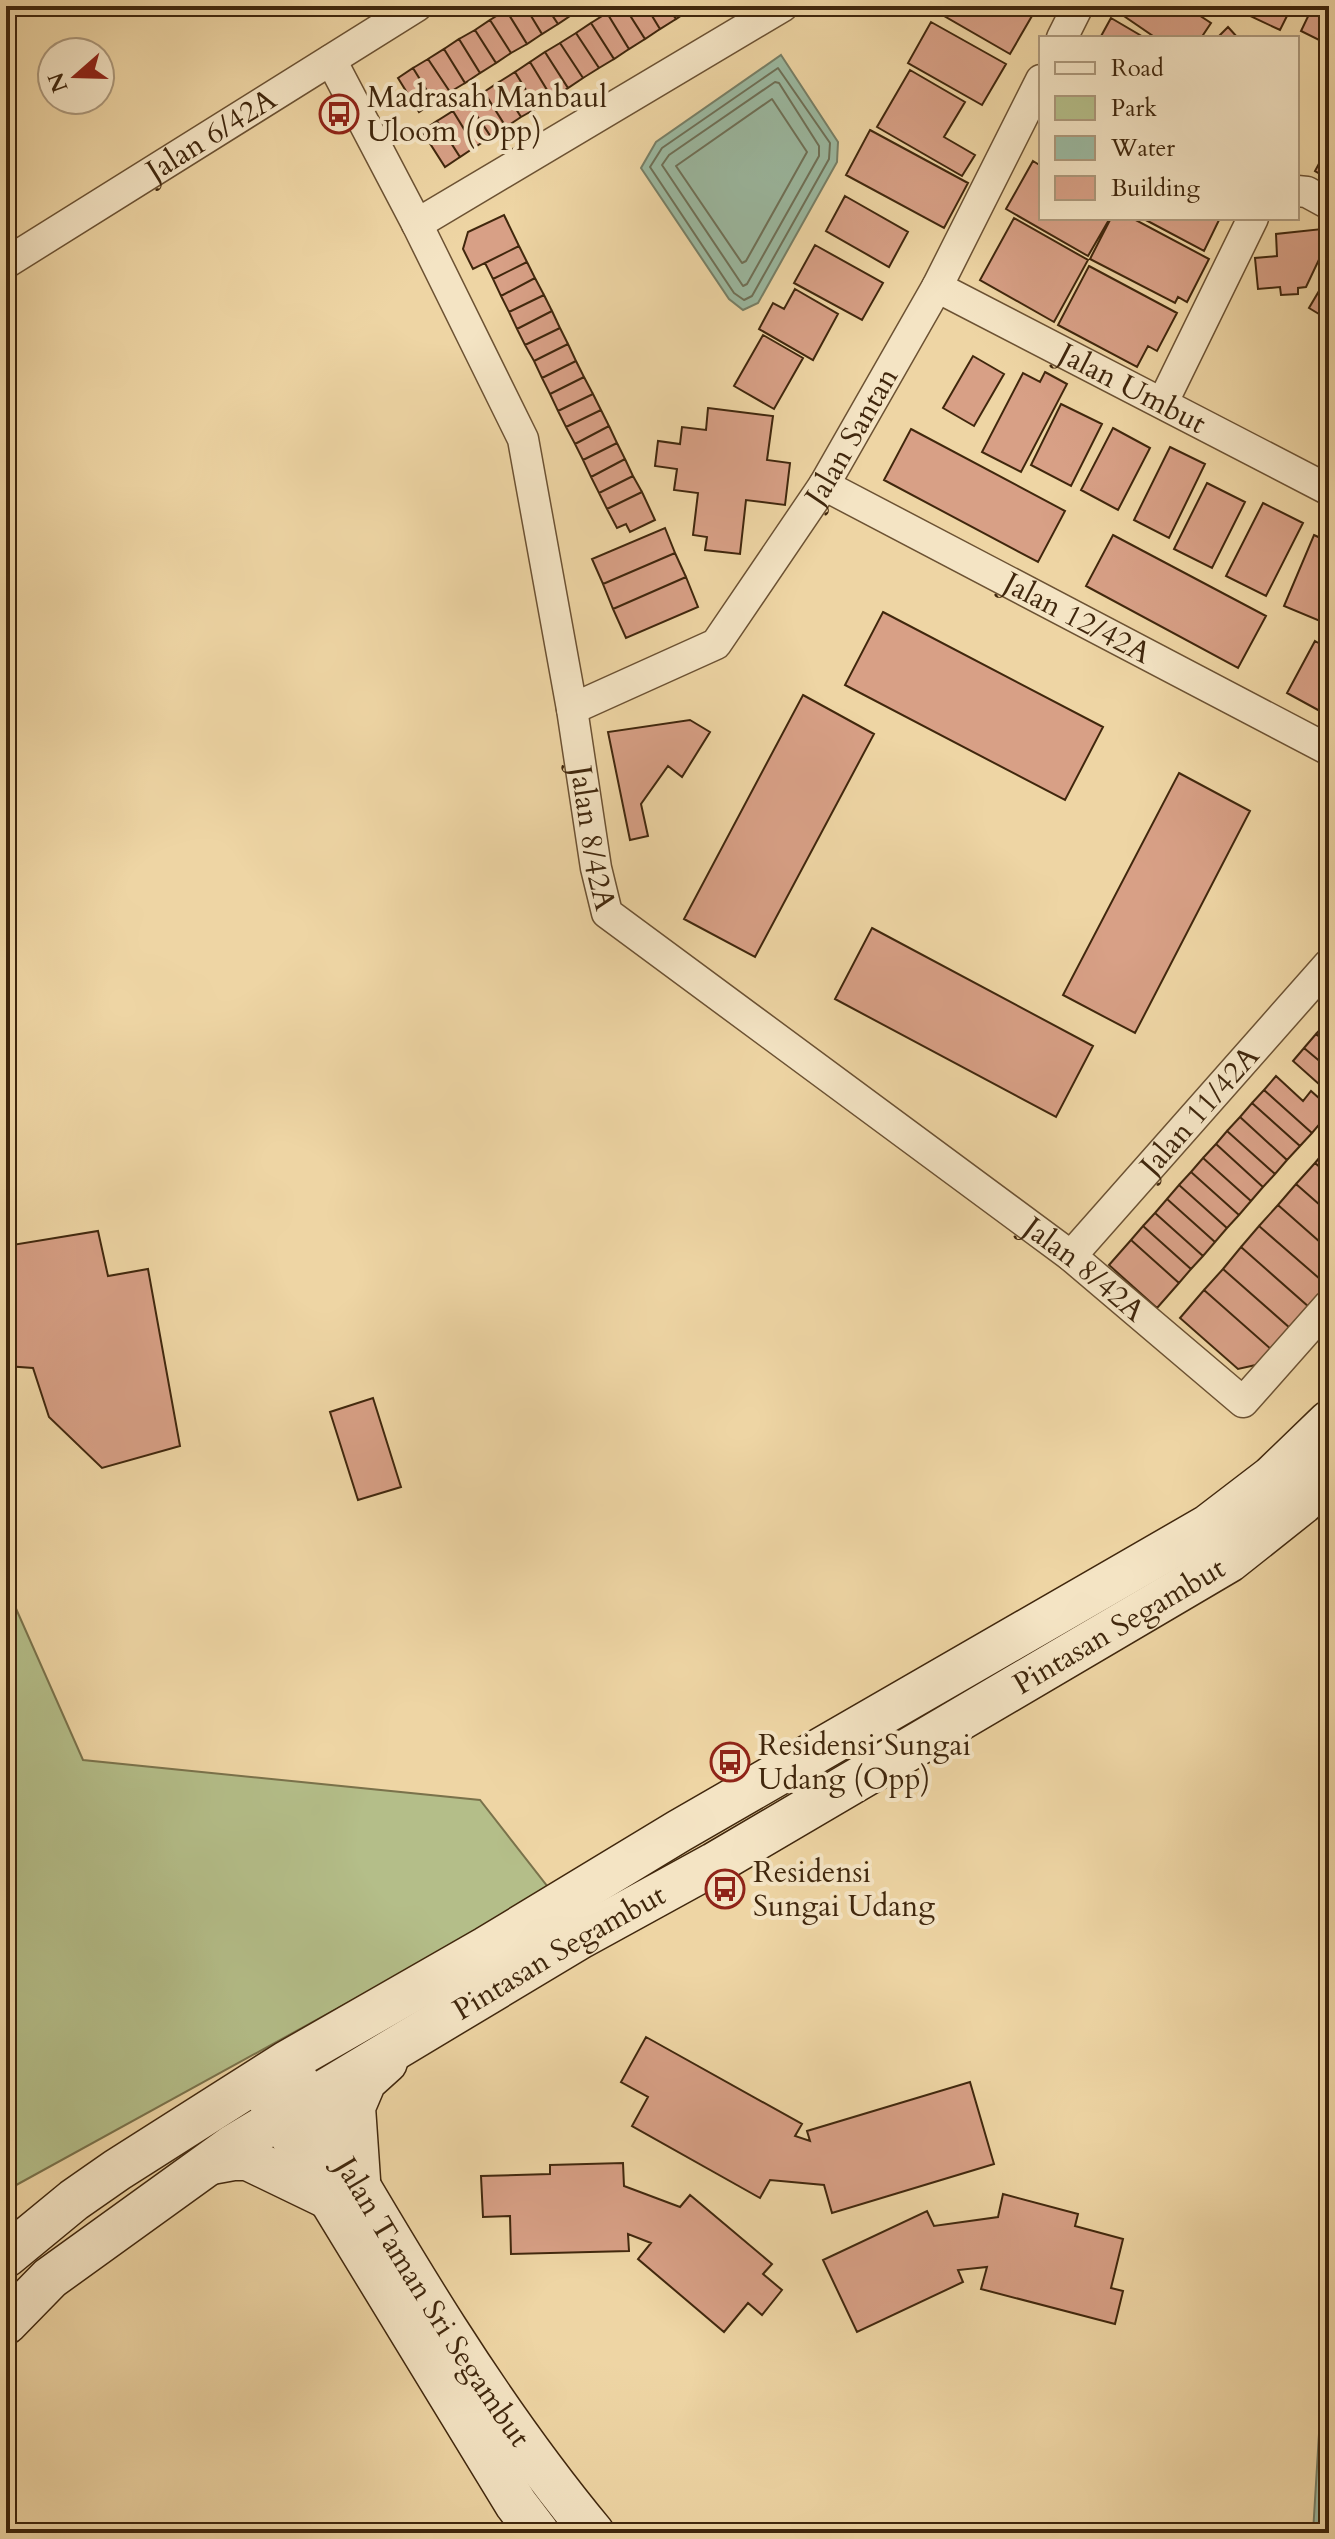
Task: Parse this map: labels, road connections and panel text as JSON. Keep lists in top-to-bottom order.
{
  "streets": {
    "main road": ["Pintasan Segambut", "Jalan Taman Sri Segambut"],
    "street": [
      "Jalan 6/42A",
      "Jalan Umbut",
      "Jalan Santan",
      "Jalan 12/42A",
      "Jalan 8/42A",
      "Jalan 11/42A"
    ]
  },
  "crossings": [
    ["Jalan 6/42A", "Jalan 8/42A"],
    ["Jalan Umbut", "Jalan Santan"],
    ["Jalan Santan", "Jalan 12/42A"],
    ["Jalan Santan", "Jalan 8/42A"],
    ["Jalan 8/42A", "Jalan 11/42A"],
    ["Pintasan Segambut", "Jalan Taman Sri Segambut"]
  ],
  "places": {
    "bus stop": ["Madrasah Manbaul Uloom (Opp)", "Residensi Sungai Udang (Opp)", "Residensi Sungai Udang"]
  },
  "legend": [
    "Road",
    "Park",
    "Water",
    "Building"
  ],
  "north": "left"
}
